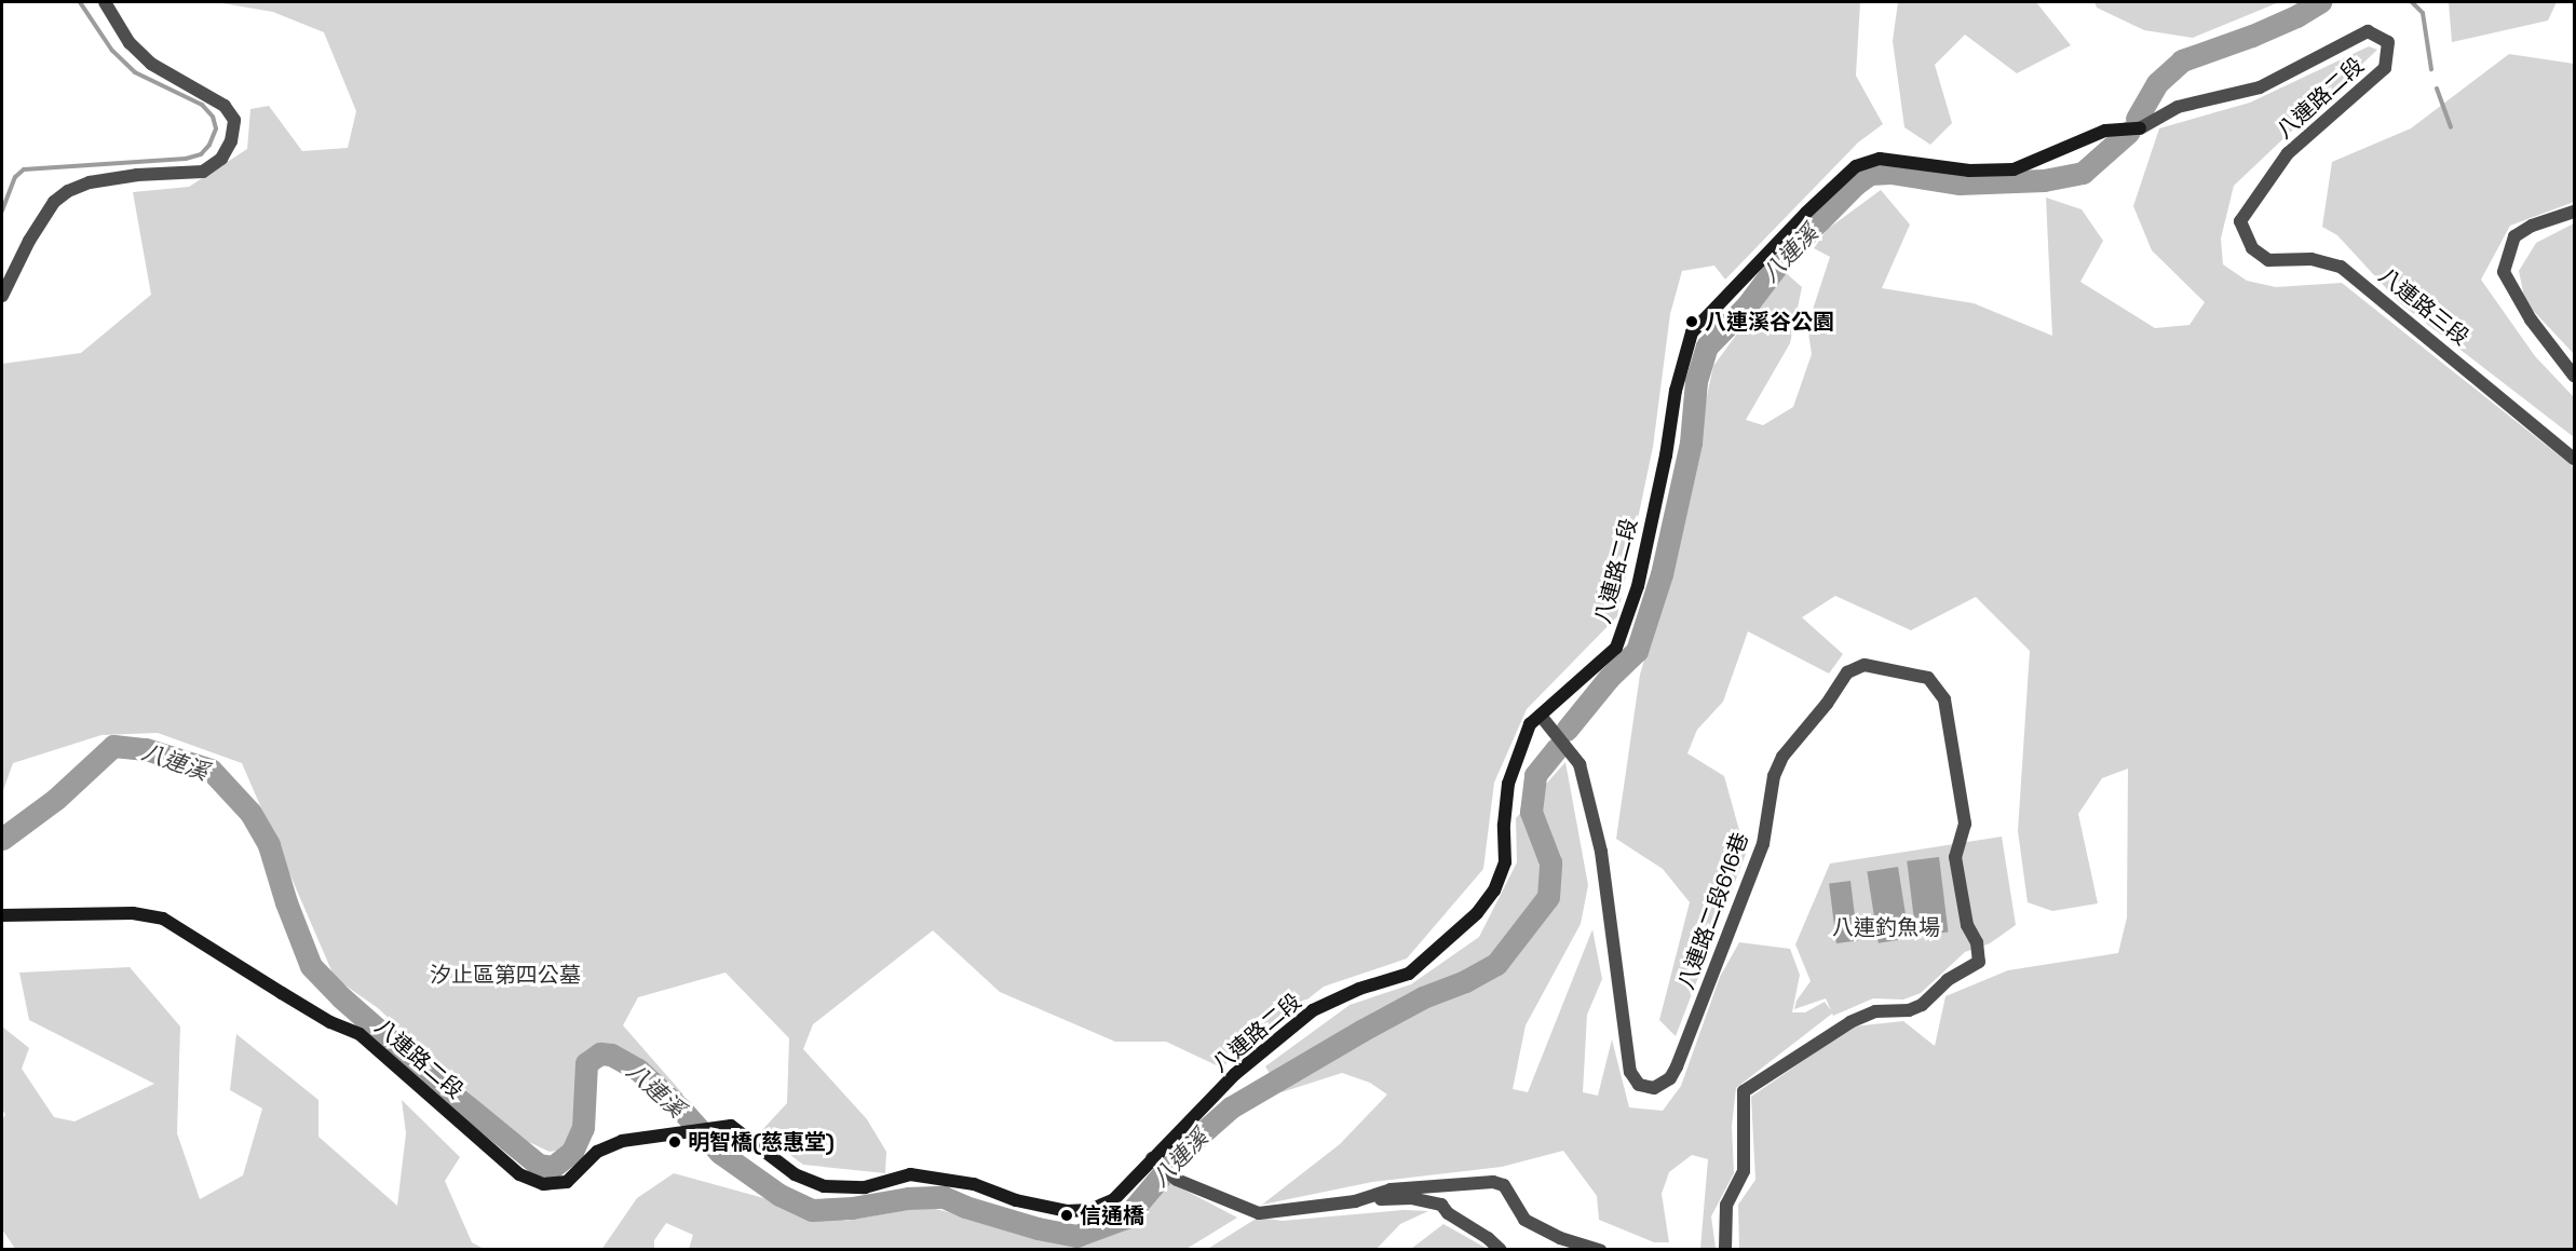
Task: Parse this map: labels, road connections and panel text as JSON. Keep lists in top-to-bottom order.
{
  "streets": {
    "street": ["八連路二段", "八連路三段", "八連路二段616巷"]
  },
  "crossings": [
    ["八連路二段", "八連路三段"],
    ["八連路二段", "八連路二段616巷"]
  ],
  "water": ["八連溪"],
  "parks": ["八連釣魚場", "汐止區第四公墓"],
  "places": ["八連溪谷公園", "明智橋(慈惠堂)", "信通橋"]
}
